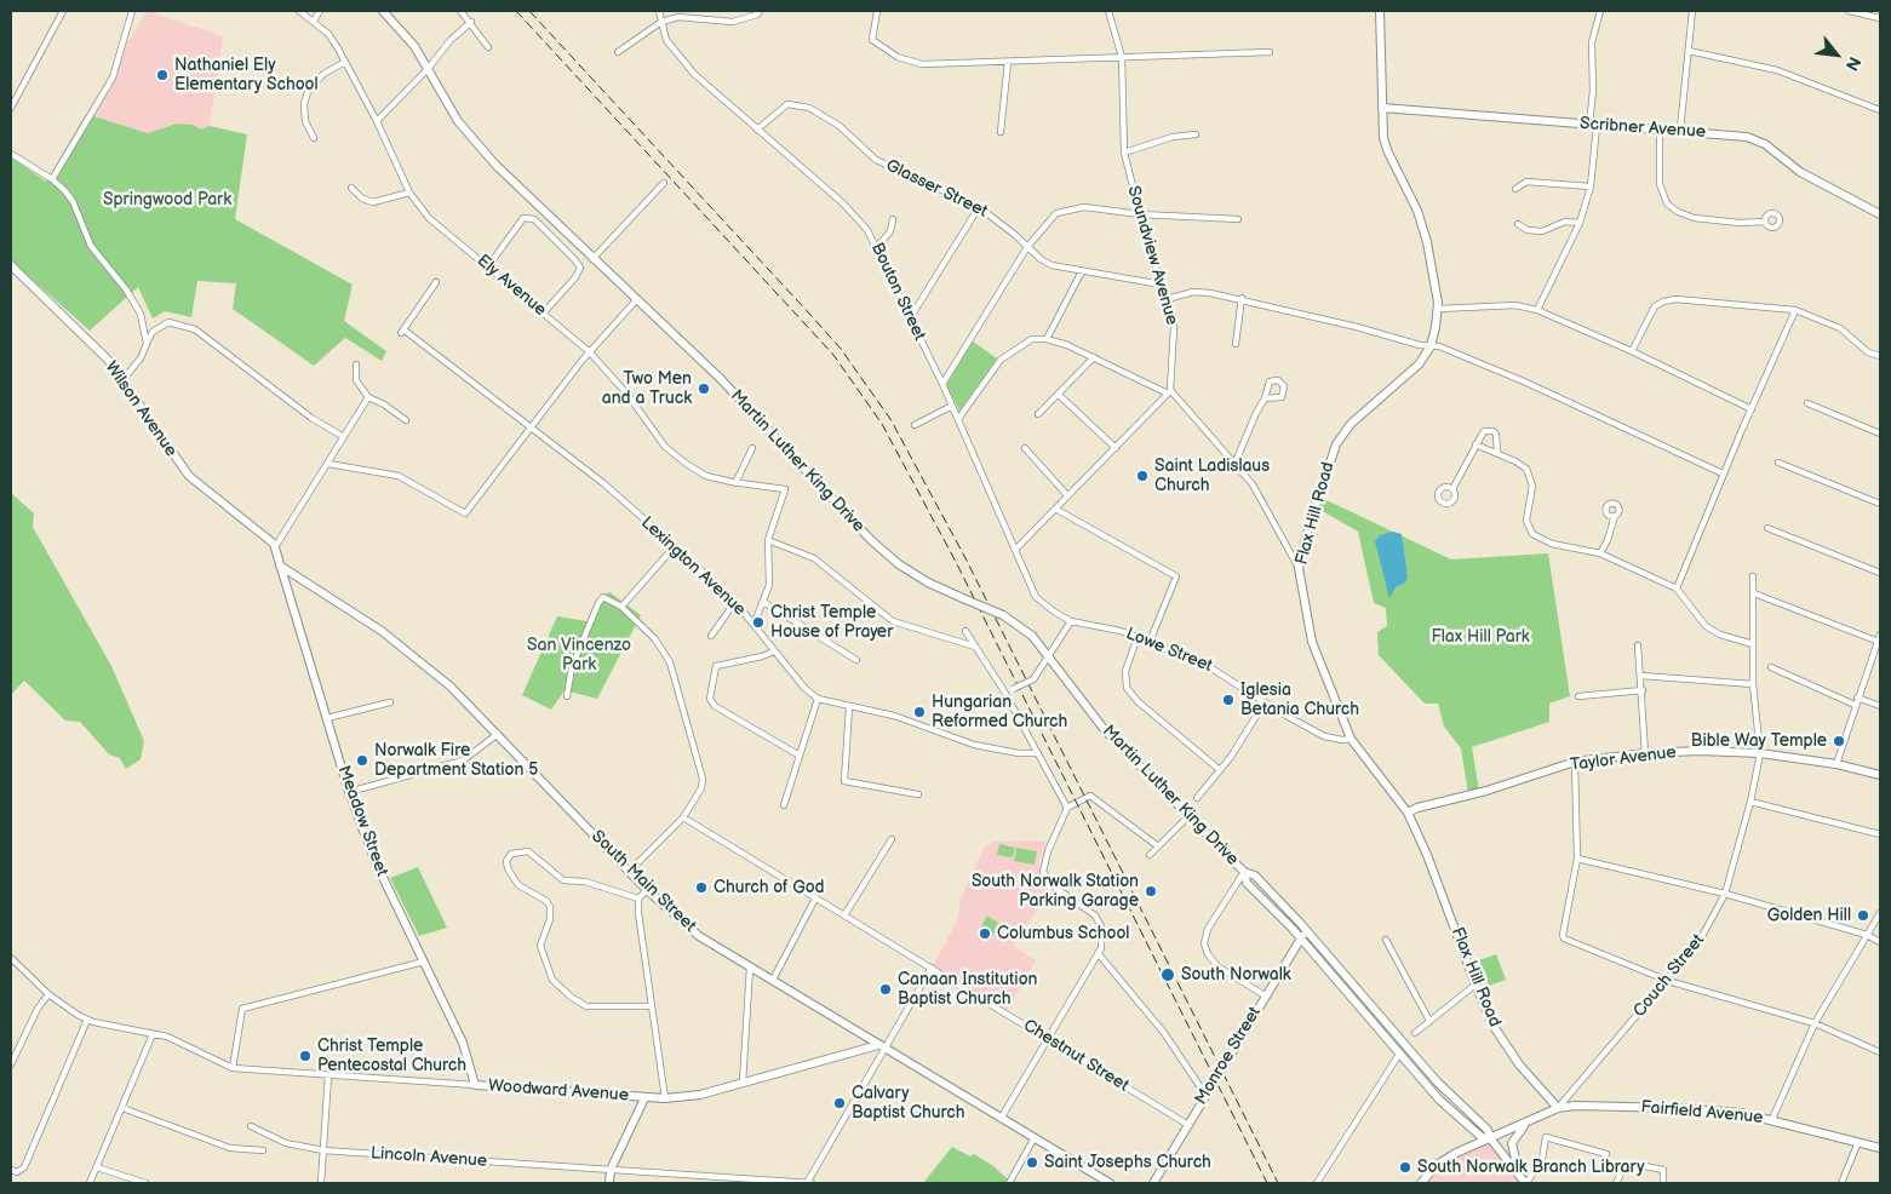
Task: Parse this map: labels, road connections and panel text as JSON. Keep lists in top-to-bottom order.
{
  "streets": {
    "main road": [
      "Scribner Avenue",
      "Wilson Avenue",
      "Martin Luther King Drive",
      "Flax Hill Road",
      "Taylor Avenue",
      "Meadow Street",
      "South Main Street",
      "Monroe Street",
      "Woodward Avenue",
      "Fairfield Avenue"
    ],
    "street": [
      "Glasser Street",
      "Soundview Avenue",
      "Ely Avenue",
      "Bouton Street",
      "Lexington Avenue",
      "Lowe Street",
      "Couch Street",
      "Chestnut Street",
      "Lincoln Avenue"
    ]
  },
  "crossings": [
    ["Scribner Avenue", "Flax Hill Road"],
    ["Glasser Street", "Soundview Avenue"],
    ["Glasser Street", "Bouton Street"],
    ["Bouton Street", "Lowe Street"],
    ["Wilson Avenue", "Meadow Street"],
    ["Martin Luther King Drive", "Monroe Street"],
    ["Flax Hill Road", "Lowe Street"],
    ["Flax Hill Road", "Taylor Avenue"],
    ["Flax Hill Road", "Couch Street"],
    ["Flax Hill Road", "Fairfield Avenue"],
    ["Taylor Avenue", "Couch Street"],
    ["Meadow Street", "South Main Street"],
    ["Meadow Street", "Woodward Avenue"],
    ["South Main Street", "Woodward Avenue"],
    ["Couch Street", "Fairfield Avenue"],
    ["Chestnut Street", "Monroe Street"]
  ],
  "parks": ["Springwood Park", "Flax Hill Park", "San Vincenzo Park"],
  "places": [
    "Nathaniel Ely Elementary School",
    "Two Men and a Truck",
    "Saint Ladislaus Church",
    "Christ Temple House of Prayer",
    "Iglesia Betania Church",
    "Hungarian Reformed Church",
    "Bible Way Temple",
    "Norwalk Fire Department Station 5",
    "Church of God",
    "South Norwalk Station Parking Garage",
    "Golden Hill",
    "Columbus School",
    "South Norwalk",
    "Canaan Institution Baptist Church",
    "Christ Temple Pentecostal Church",
    "Calvary Baptist Church",
    "Saint Josephs Church",
    "South Norwalk Branch Library"
  ],
  "north": "bottom right"
}
